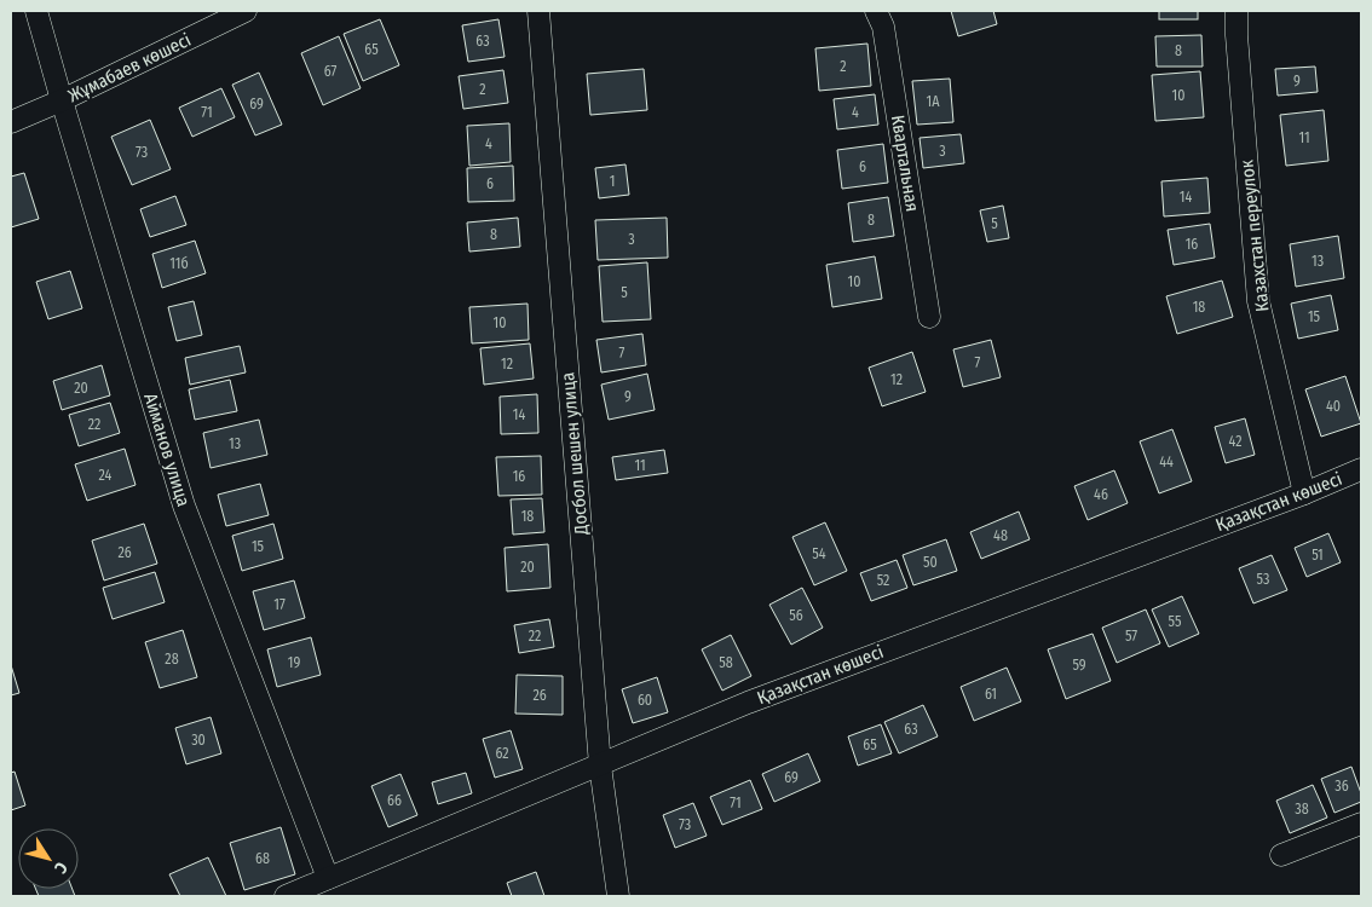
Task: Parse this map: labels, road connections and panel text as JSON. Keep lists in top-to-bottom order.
{
  "streets": {
    "street": [
      "Жұмабаев көшесі",
      "Квартальная",
      "Казахстан переулок",
      "Айманов улица",
      "Досбол шешен улица",
      "Қазақстан көшесі"
    ]
  },
  "crossings": [
    ["Жұмабаев көшесі", "Айманов улица"],
    ["Казахстан переулок", "Қазақстан көшесі"],
    ["Айманов улица", "Қазақстан көшесі"],
    ["Досбол шешен улица", "Қазақстан көшесі"]
  ],
  "house_numbers": [
    "63",
    "65",
    "8",
    "2",
    "67",
    "9",
    "2",
    "10",
    "1А",
    "69",
    "71",
    "4",
    "11",
    "4",
    "3",
    "73",
    "6",
    "1",
    "6",
    "14",
    "8",
    "5",
    "8",
    "3",
    "16",
    "13",
    "11б",
    "10",
    "5",
    "18",
    "15",
    "10",
    "7",
    "7",
    "12",
    "12",
    "20",
    "9",
    "40",
    "14",
    "22",
    "42",
    "13",
    "44",
    "11",
    "24",
    "16",
    "46",
    "18",
    "48",
    "15",
    "26",
    "54",
    "51",
    "50",
    "20",
    "53",
    "52",
    "17",
    "56",
    "55",
    "22",
    "57",
    "28",
    "19",
    "58",
    "59",
    "61",
    "26",
    "60",
    "63",
    "30",
    "65",
    "62",
    "69",
    "36",
    "66",
    "71",
    "38",
    "73",
    "68"
  ],
  "north": "bottom right"
}
